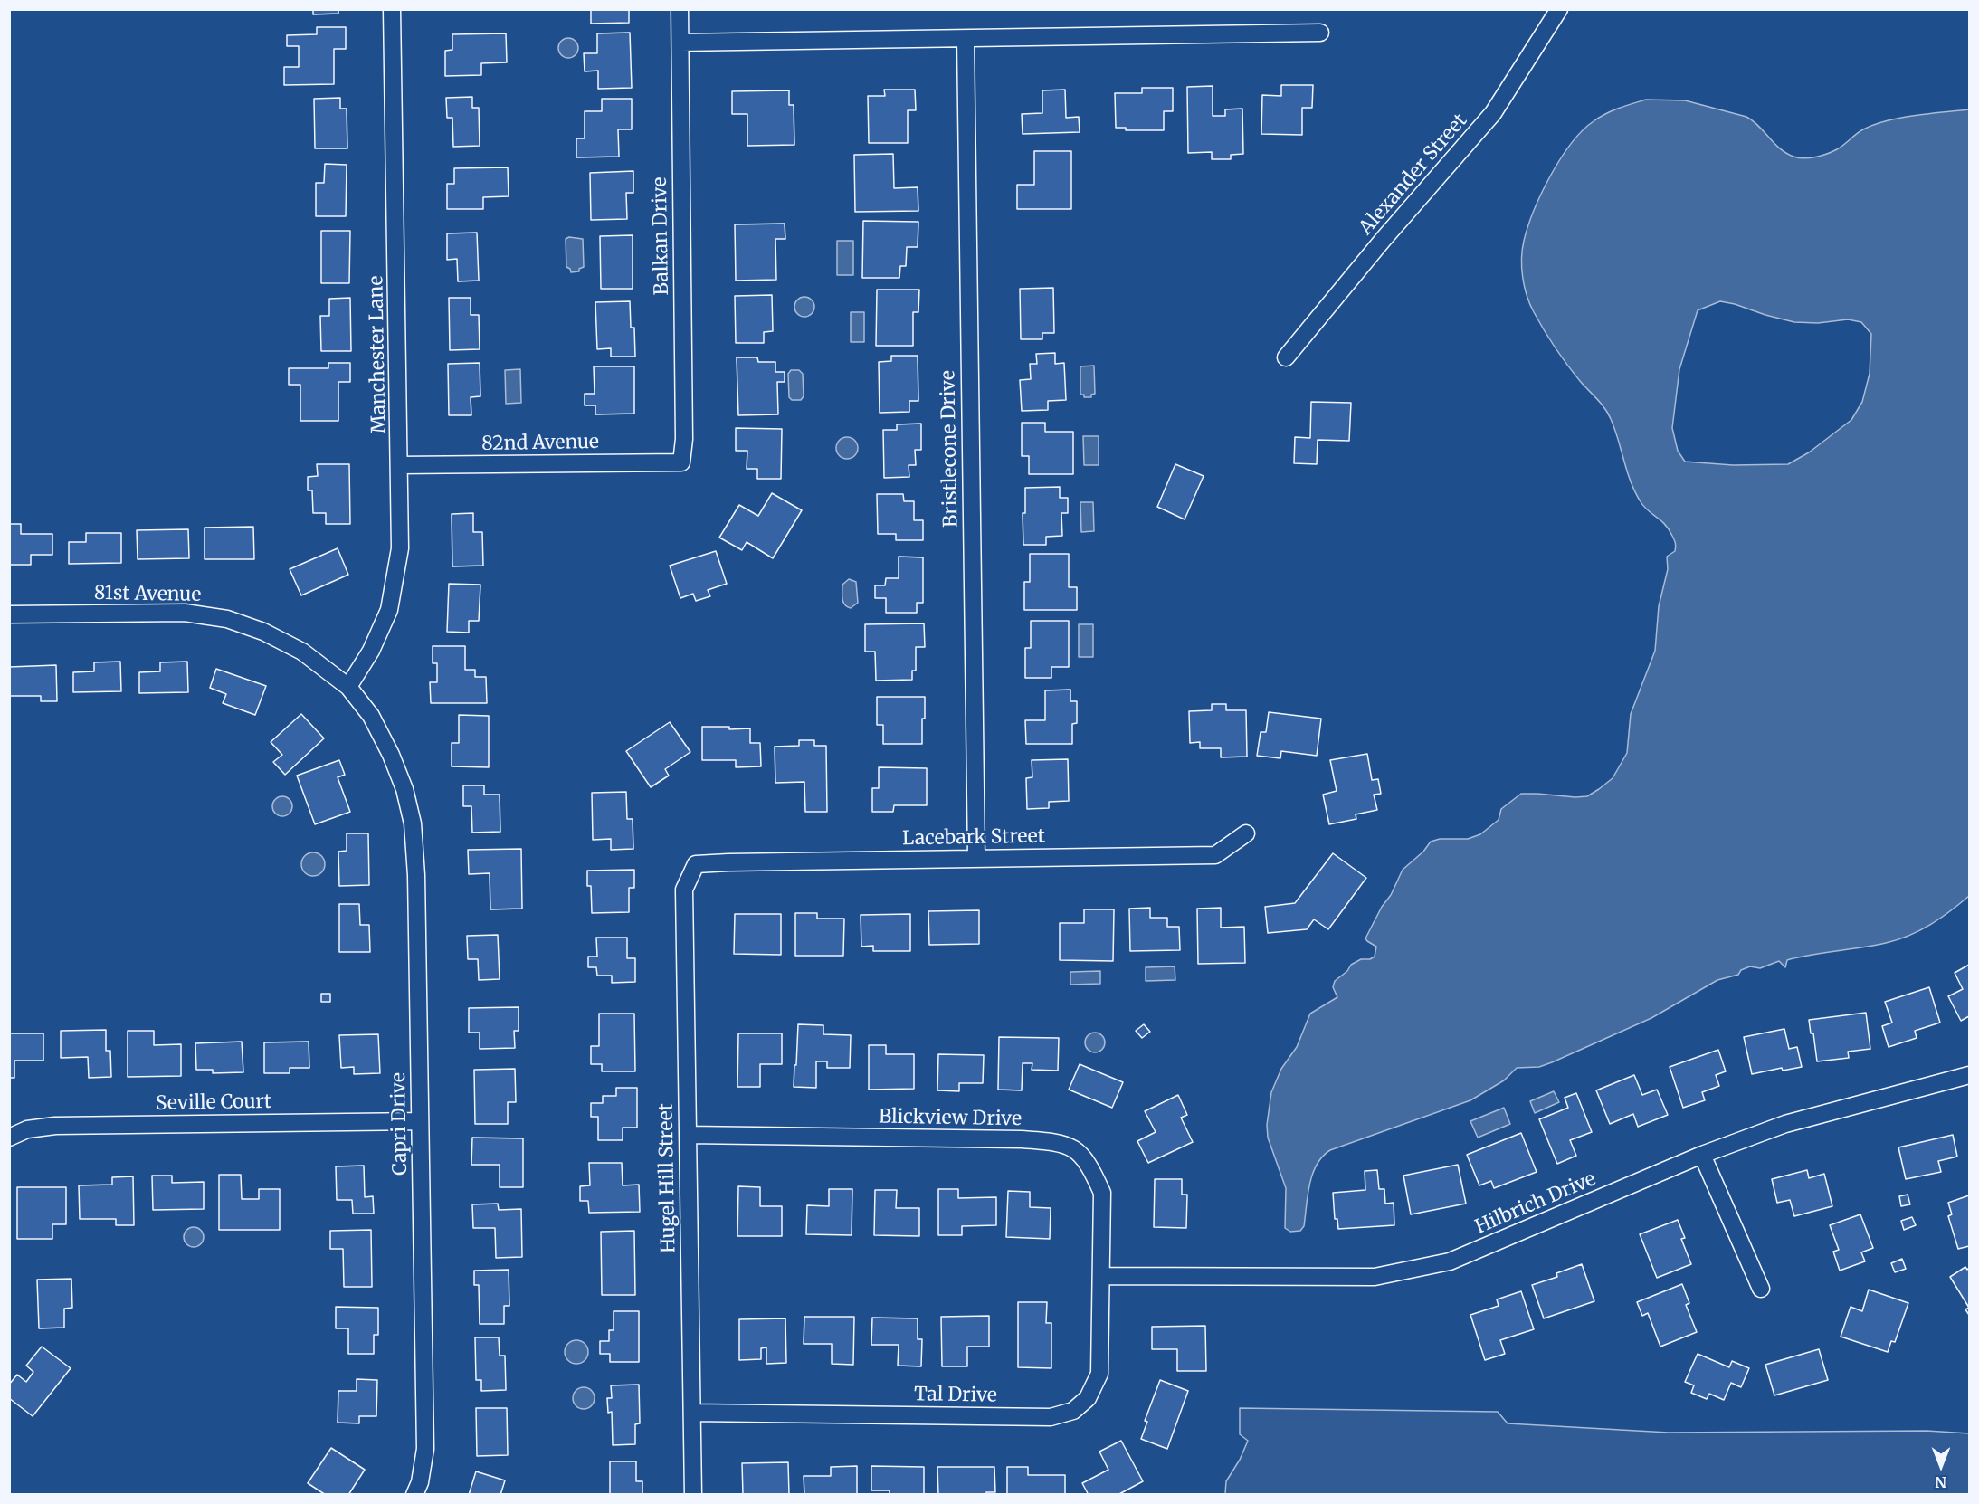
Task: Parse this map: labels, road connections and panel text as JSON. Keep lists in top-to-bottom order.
{
  "streets": {
    "street": [
      "Alexander Street",
      "Balkan Drive",
      "Manchester Lane",
      "82nd Avenue",
      "Bristlecone Drive",
      "81st Avenue",
      "Lacebark Street",
      "Seville Court",
      "Blickview Drive",
      "Capri Drive",
      "Hugel Hill Street",
      "Hilbrich Drive",
      "Tal Drive"
    ]
  },
  "crossings": [
    ["Balkan Drive", "82nd Avenue"],
    ["Manchester Lane", "82nd Avenue"],
    ["Manchester Lane", "81st Avenue"],
    ["Bristlecone Drive", "Lacebark Street"],
    ["81st Avenue", "Capri Drive"],
    ["Lacebark Street", "Hugel Hill Street"],
    ["Seville Court", "Capri Drive"],
    ["Blickview Drive", "Hugel Hill Street"],
    ["Blickview Drive", "Hilbrich Drive"],
    ["Blickview Drive", "Tal Drive"],
    ["Hugel Hill Street", "Tal Drive"],
    ["Hilbrich Drive", "Tal Drive"]
  ],
  "north": "bottom"
}
